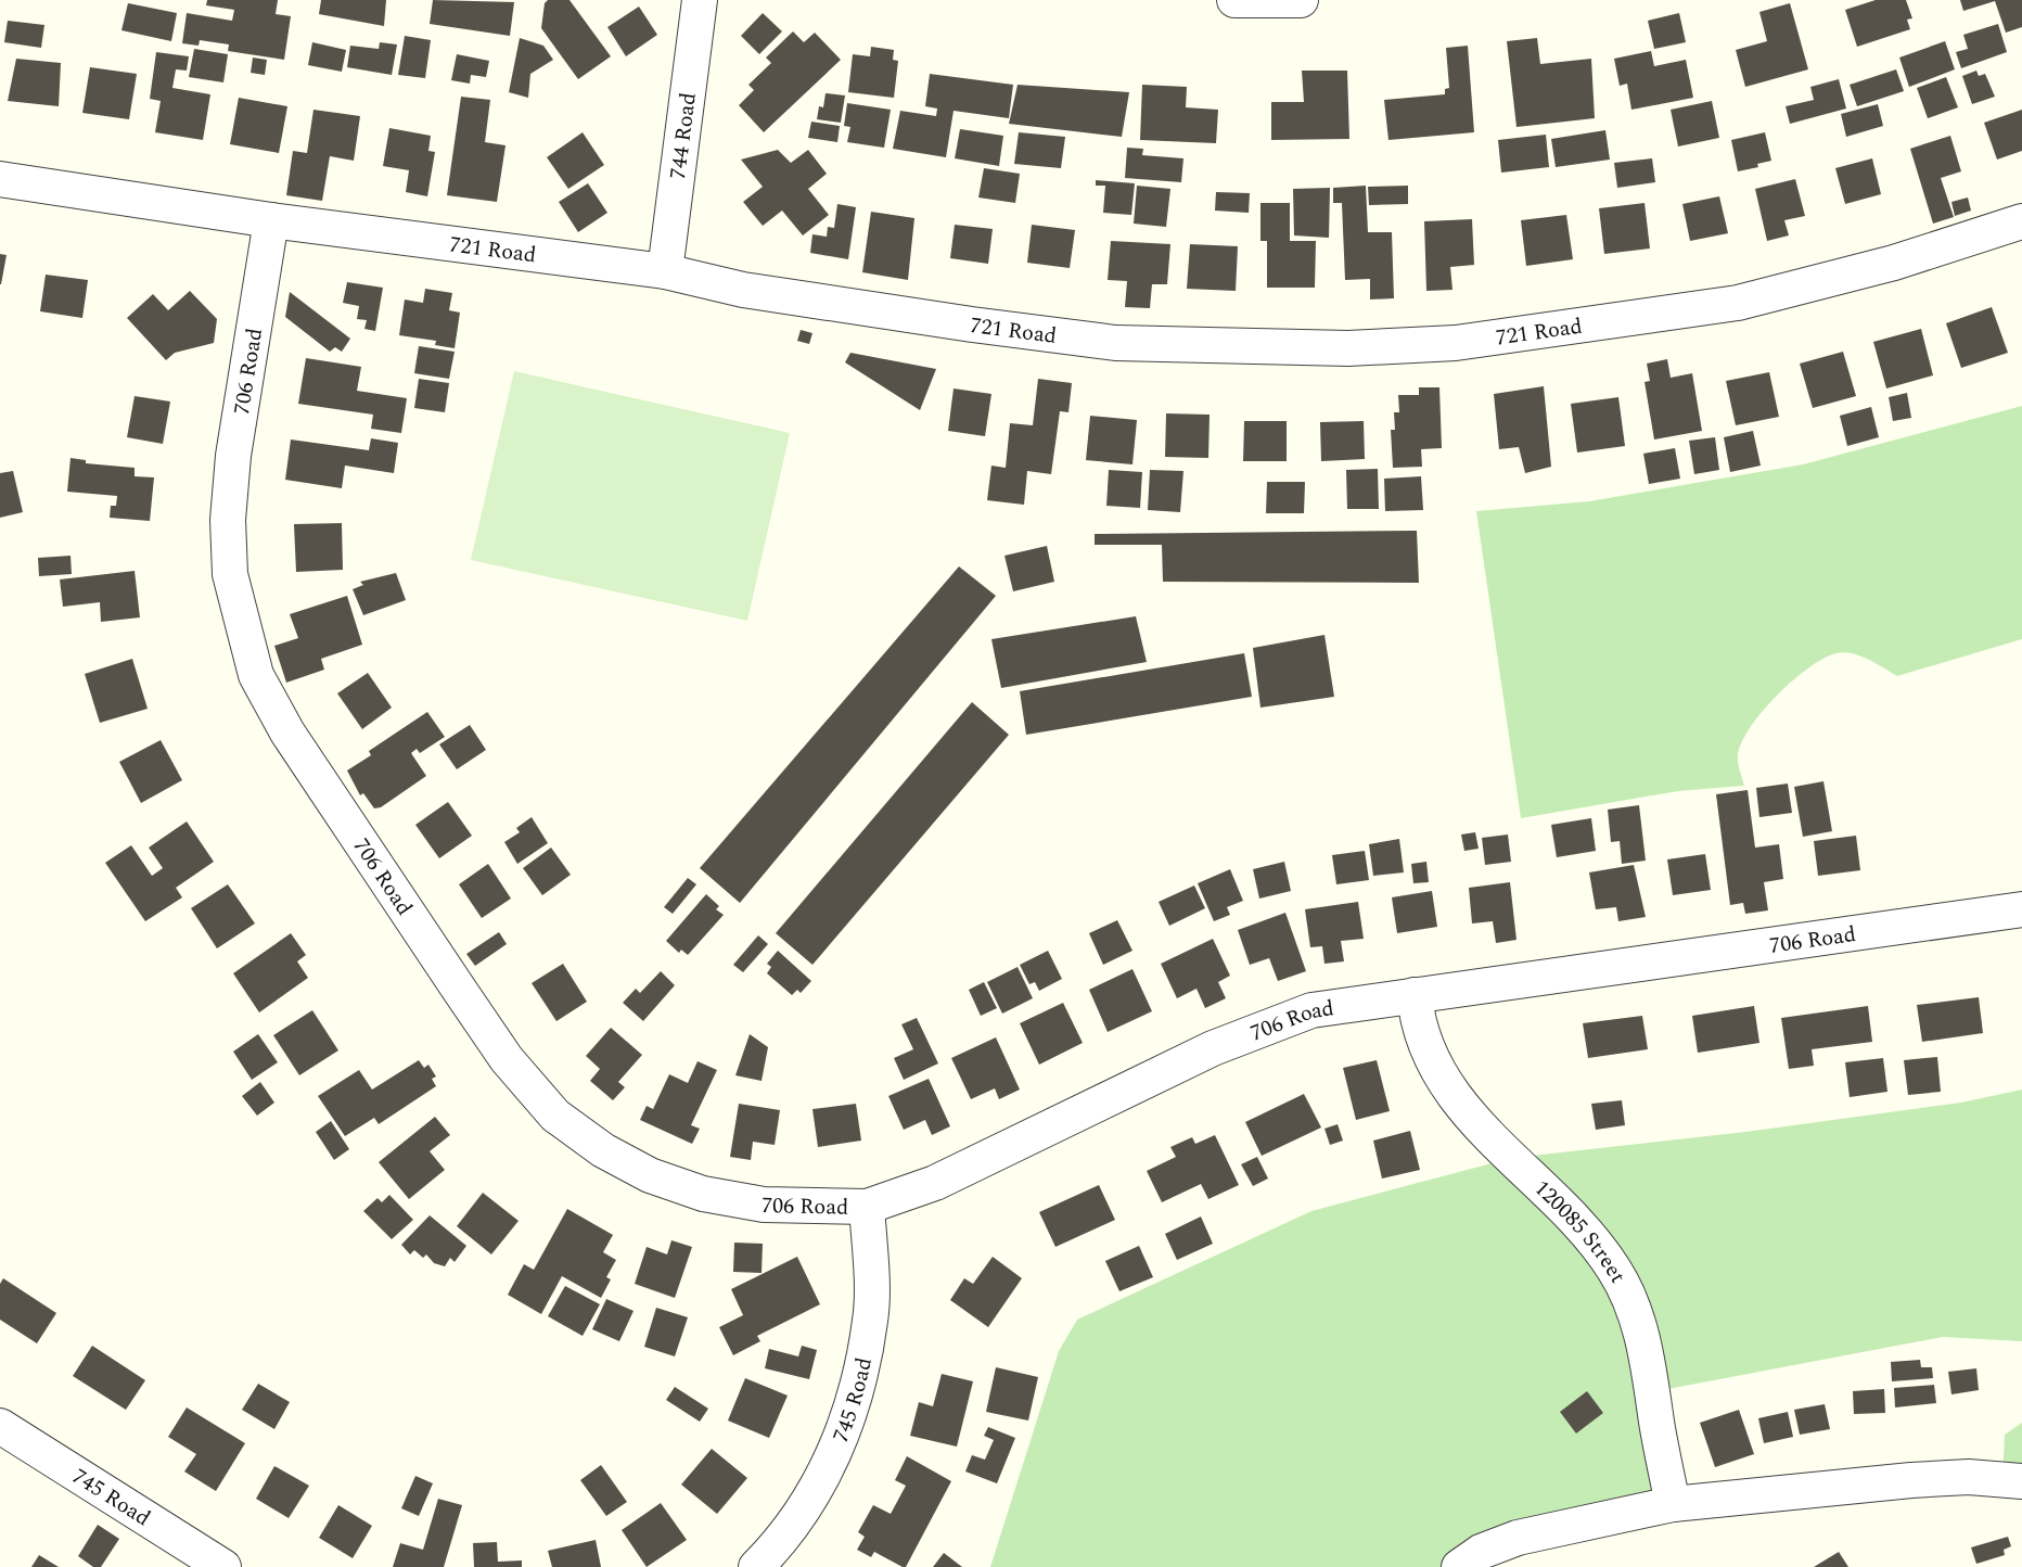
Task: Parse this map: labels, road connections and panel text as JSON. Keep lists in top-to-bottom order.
{
  "streets": {
    "street": [
      "744 Road",
      "721 Road",
      "706 Road",
      "120085 Street",
      "745 Road"
    ]
  },
  "crossings": [
    ["744 Road", "721 Road"],
    ["721 Road", "706 Road"],
    ["706 Road", "120085 Street"],
    ["706 Road", "745 Road"]
  ]
}
